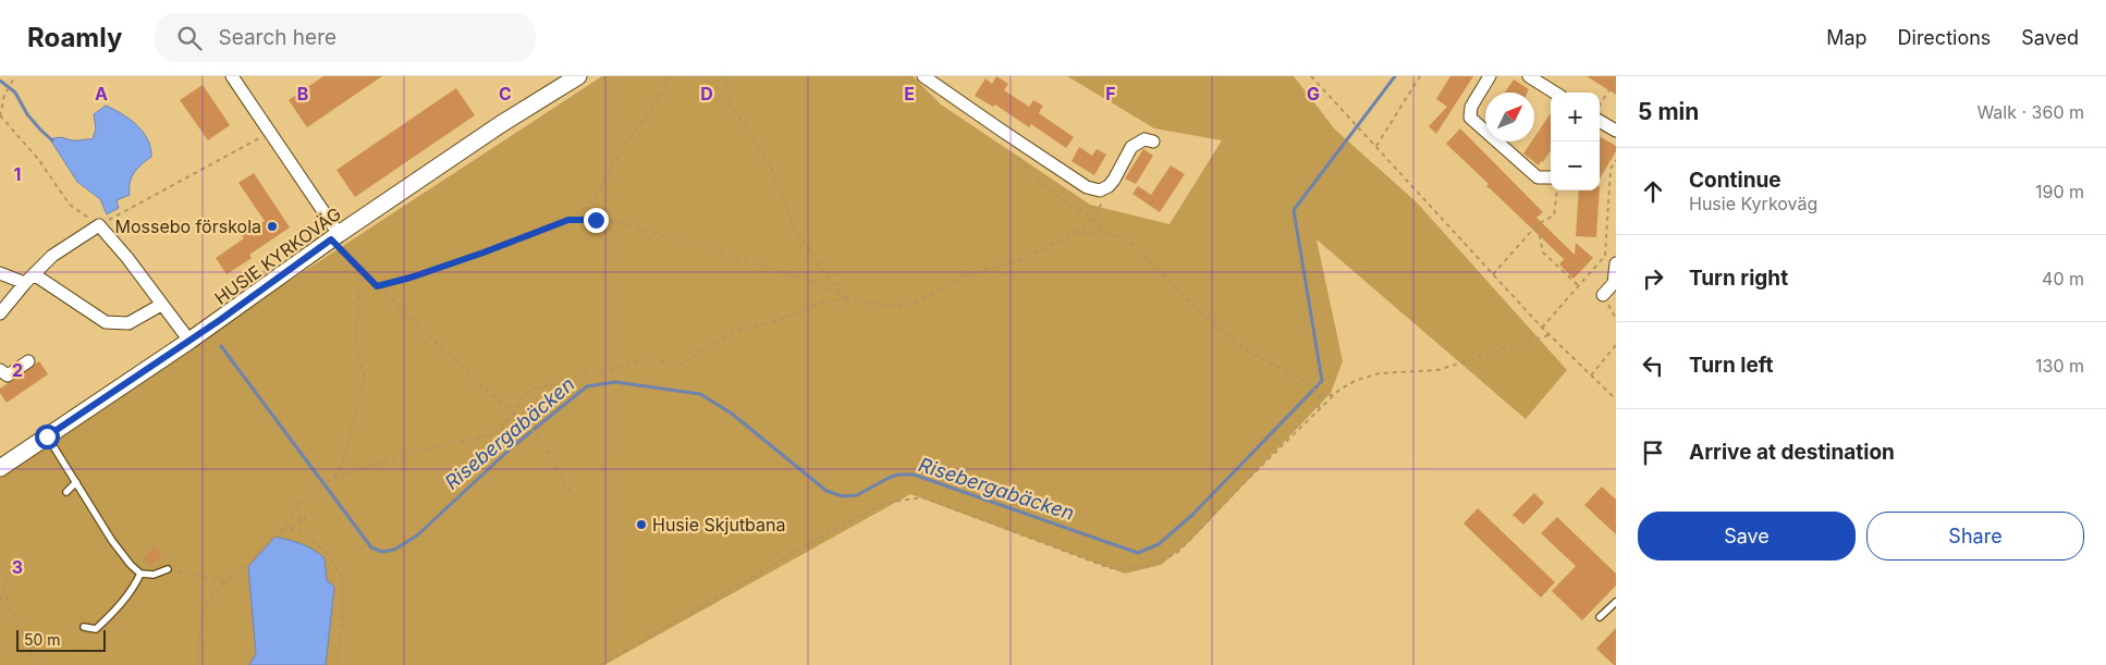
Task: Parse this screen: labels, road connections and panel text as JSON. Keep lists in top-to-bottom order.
{
  "streets": {
    "street": ["HUSIE KYRKOVÄG"]
  },
  "water": ["Risebergabäcken"],
  "places": ["Mossebo förskola", "Husie Skjutbana"],
  "scale_bar": "50 m",
  "north": "top right",
  "page": {
    "header": "Roamly",
    "search": "Search here",
    "nav": ["Map", "Directions", "Saved"],
    "heading": ["5 min", "Walk · 360 m"],
    "map_buttons": ["+", "−"],
    "list": [
      ["Continue", "Husie Kyrkoväg", "190 m"],
      ["Turn right", "40 m"],
      ["Turn left", "130 m"],
      "Arrive at destination"
    ],
    "buttons": ["Save", "Share"],
    "scale": "50 m"
  },
  "grid": {
    "columns": [
      "A",
      "B",
      "C",
      "D",
      "E",
      "F",
      "G"
    ],
    "rows": ["1", "2", "3"]
  }
}
